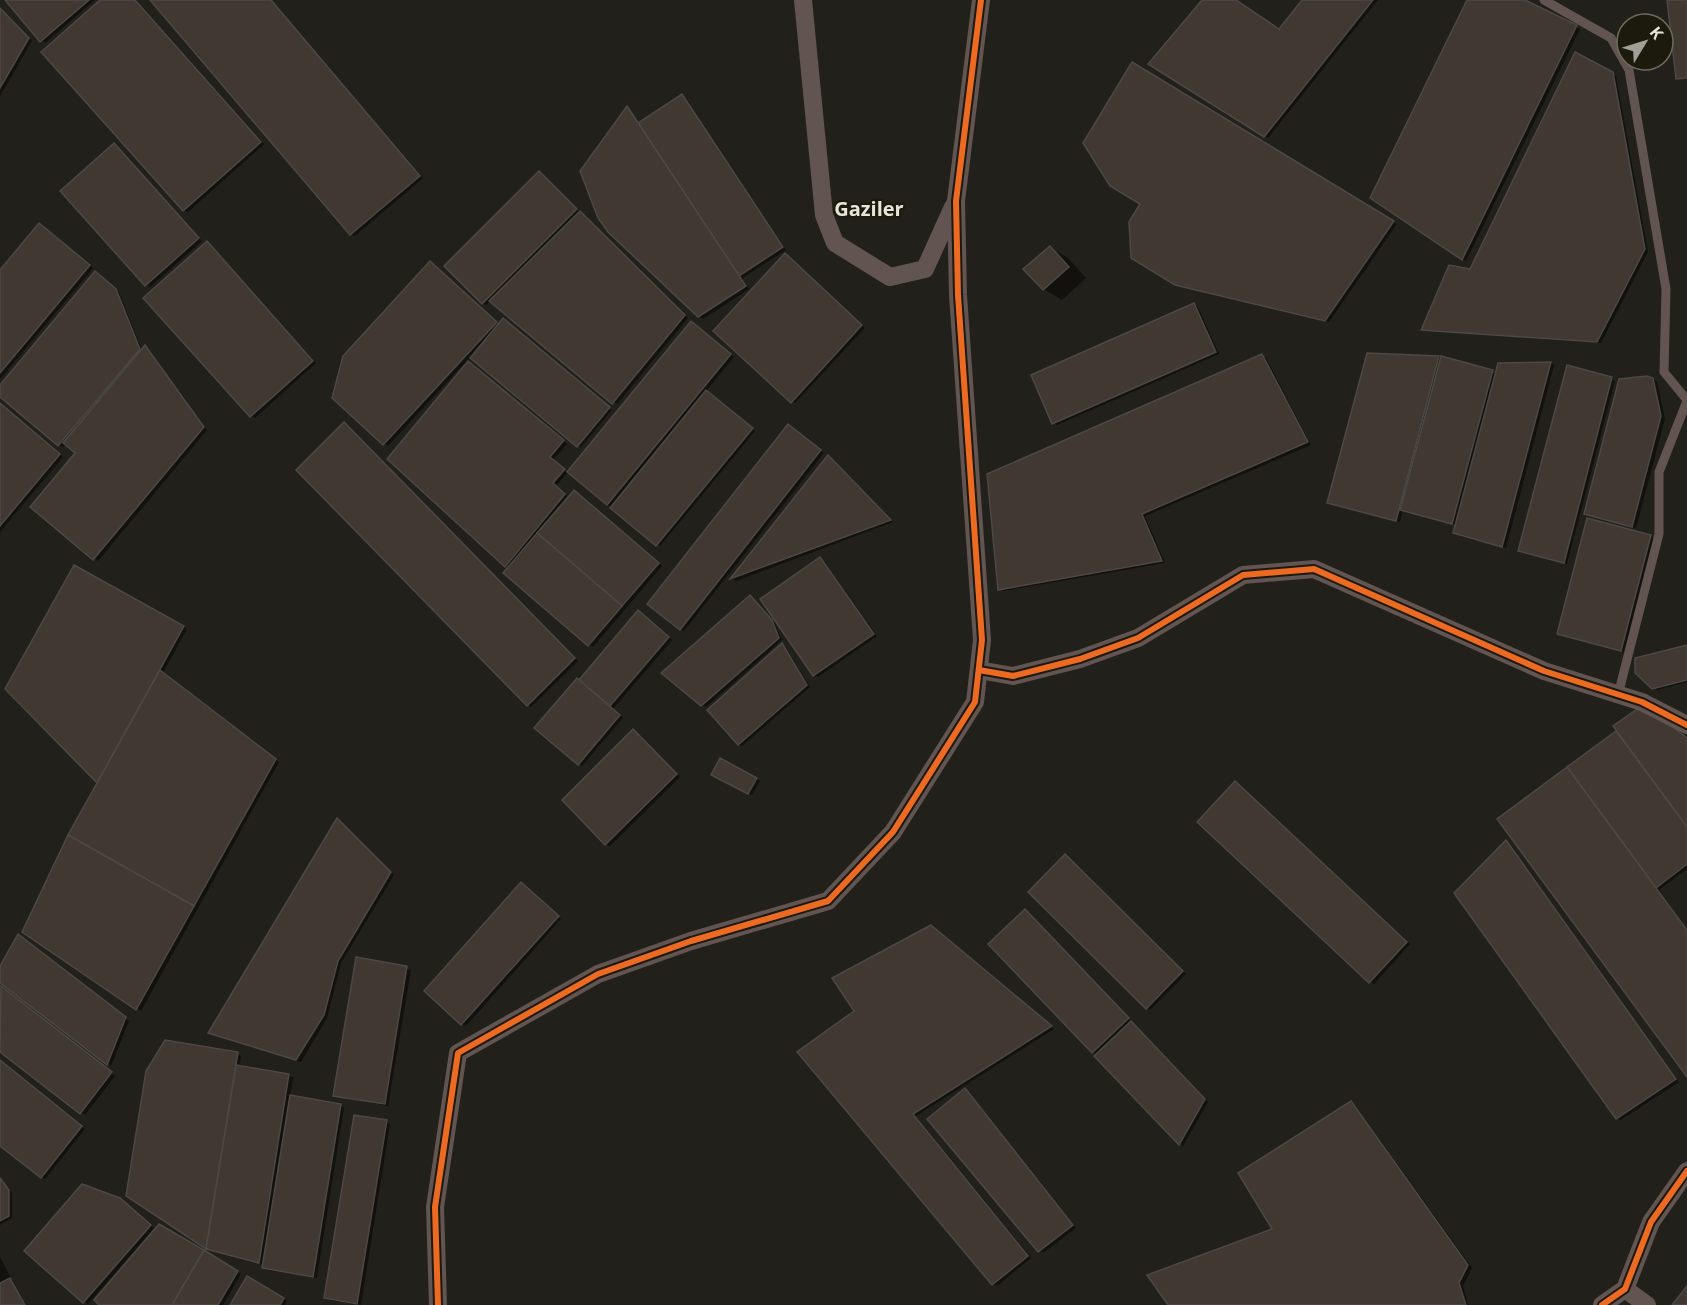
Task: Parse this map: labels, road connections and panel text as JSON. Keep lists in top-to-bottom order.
{
  "districts": ["Gaziler"],
  "north": "top right"
}
